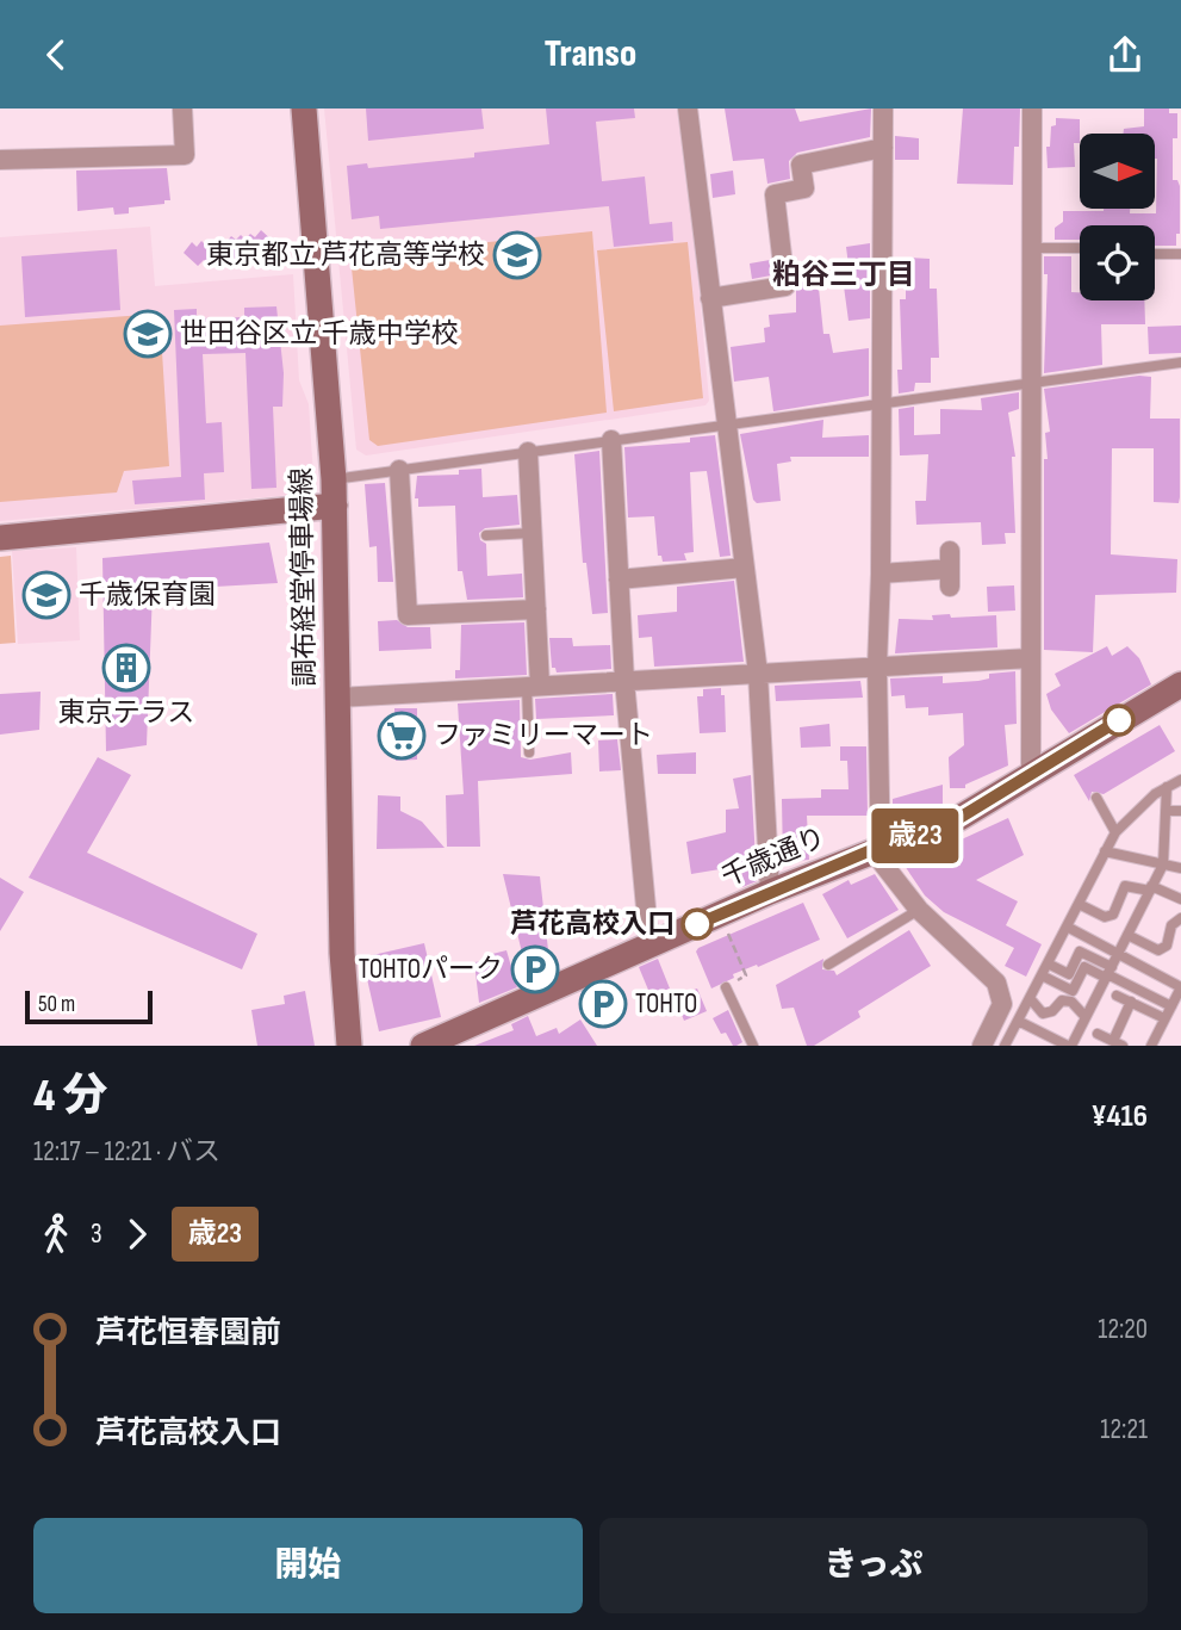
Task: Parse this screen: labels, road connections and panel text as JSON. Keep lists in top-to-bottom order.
{
  "streets": {
    "street": ["調布経堂停車場線", "千歳通り"]
  },
  "districts": ["粕谷三丁目"],
  "places": {
    "school or university": ["東京都立 芦花高等学校", "世田谷区立 千歳中学校", "千歳保育園"],
    "building": ["東京テラス"],
    "supermarket": ["ファミリーマート"],
    "other": ["芦花高校入口"],
    "parking": ["TOHTOパーク", "TOHTO"]
  },
  "lines": ["bus line 歳23"],
  "scale_bar": "50 m",
  "north": "right",
  "page": {
    "header": "Transo",
    "on_map": "歳23",
    "scale": "50 m",
    "heading": ["4 分", "12:17 – 12:21 · バス", "¥416"],
    "legs": ["3", "歳23"],
    "list": [
      {
        "name": "芦花恒春園前",
        "value": "12:20"
      },
      {
        "name": "芦花高校入口",
        "value": "12:21"
      }
    ],
    "buttons": ["開始", "きっぷ"]
  }
}
